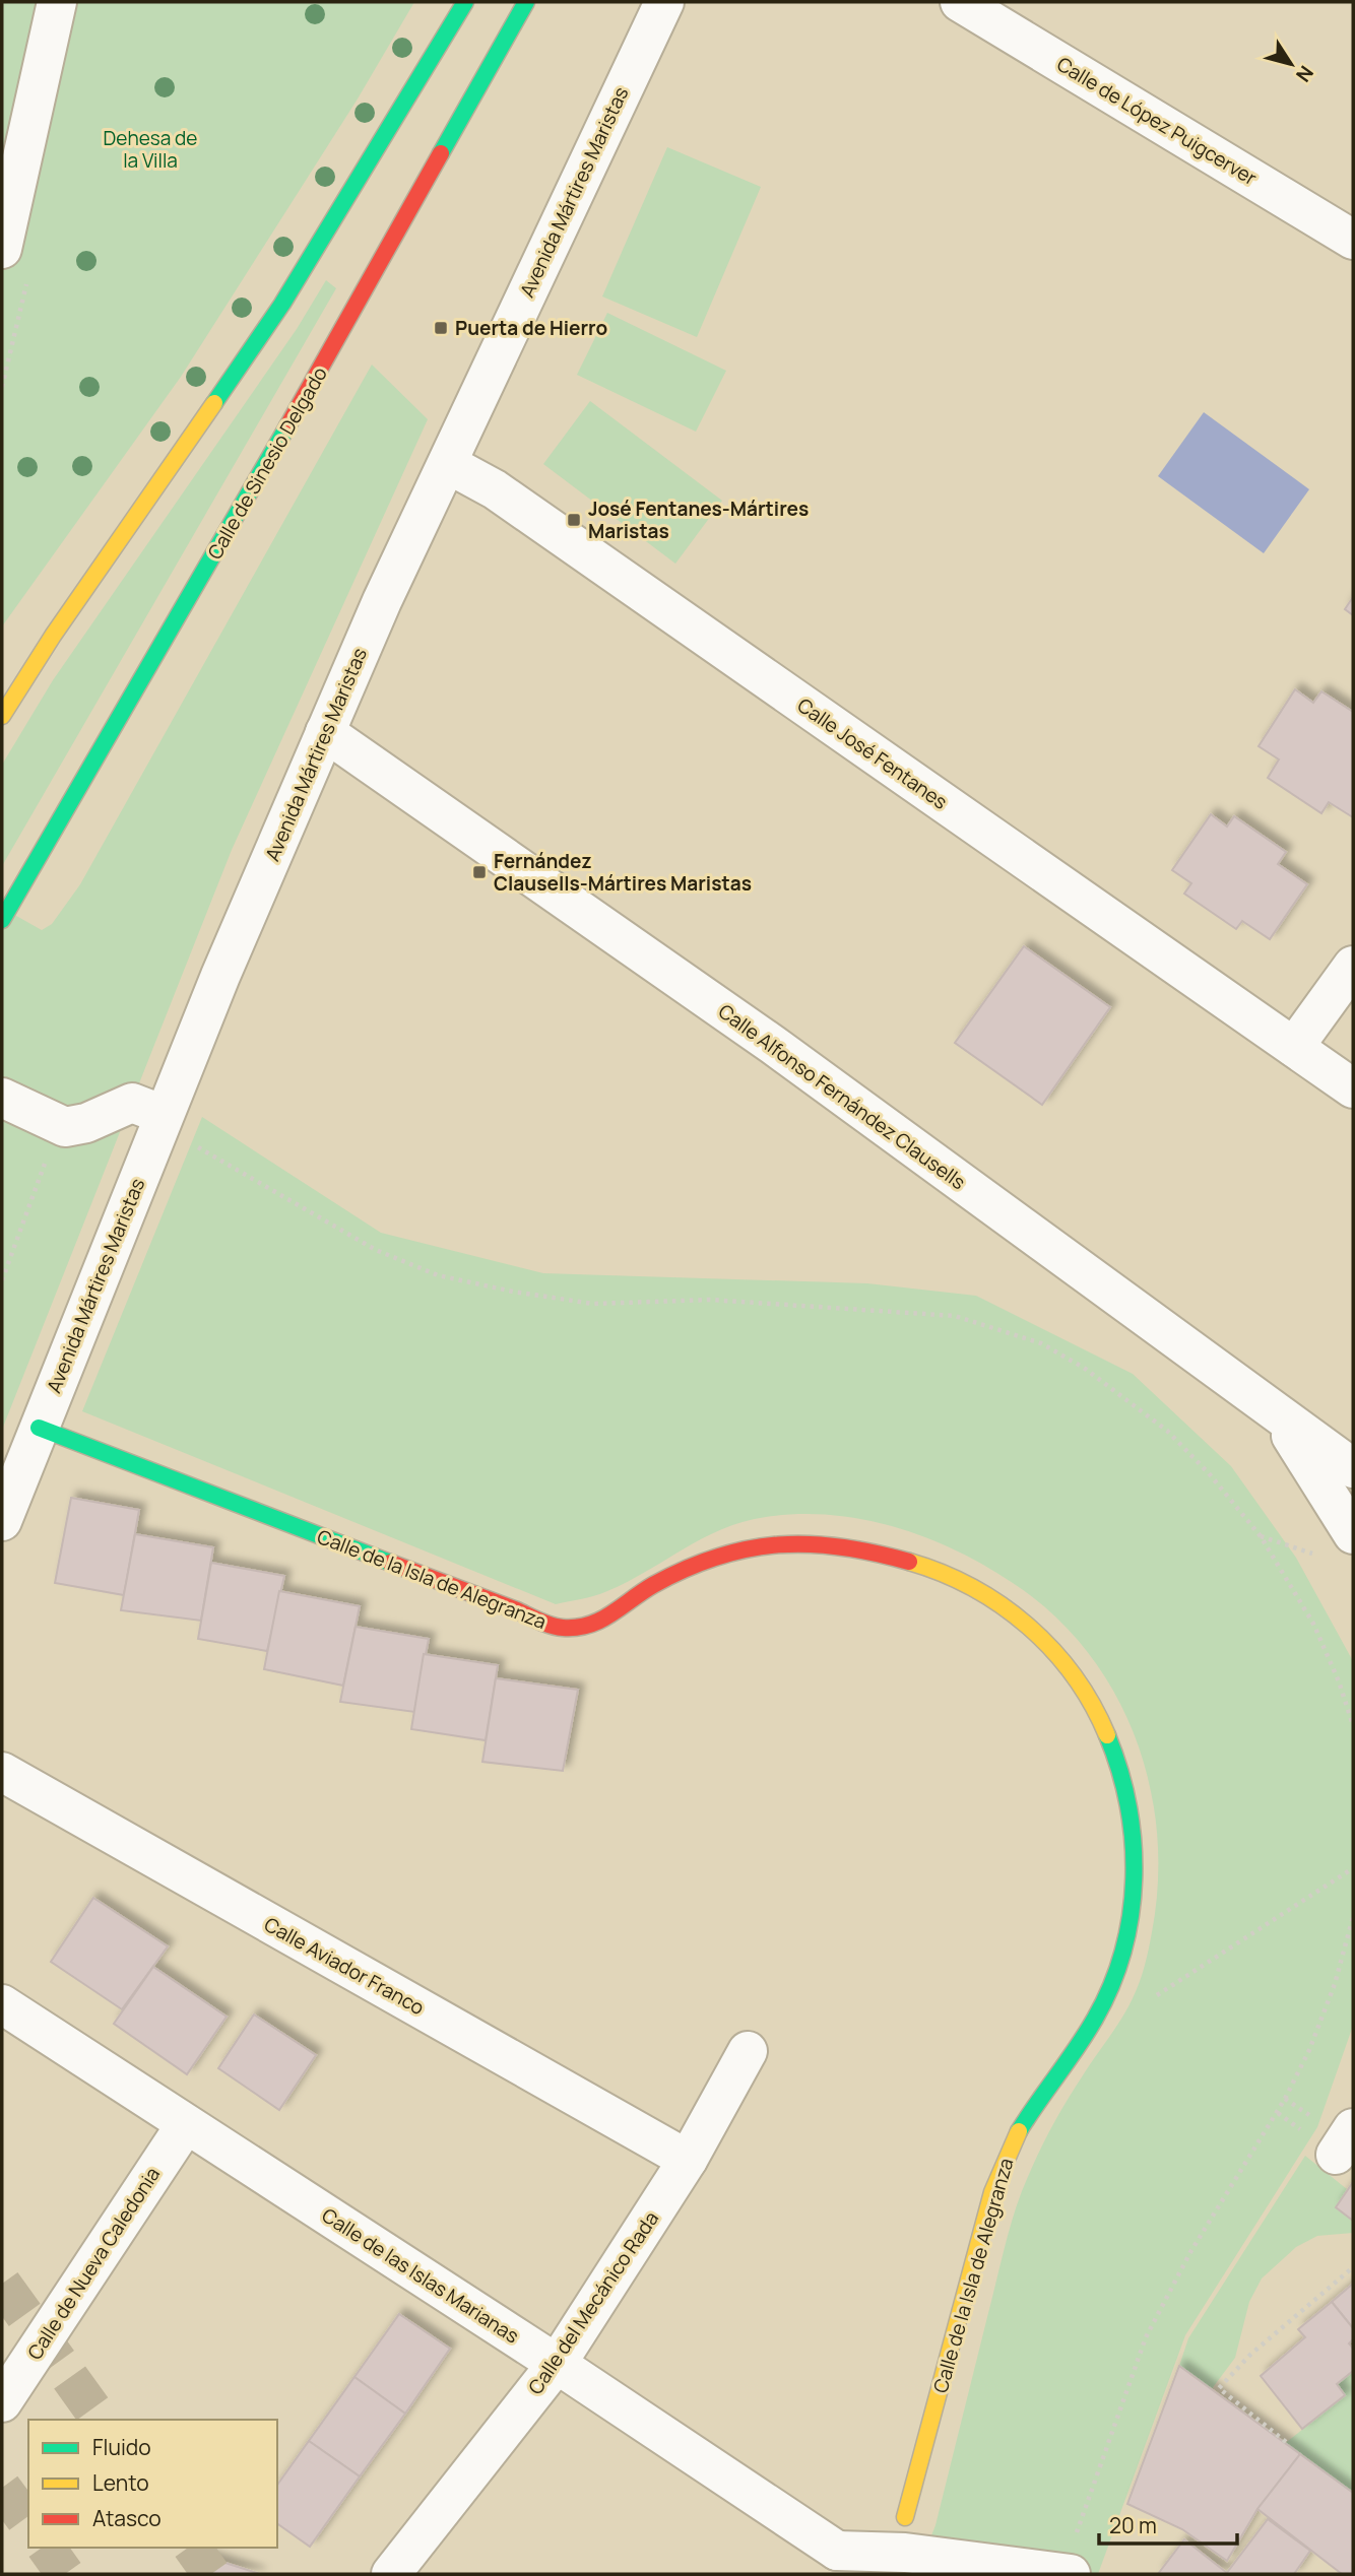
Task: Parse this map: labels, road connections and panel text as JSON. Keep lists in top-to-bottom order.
{
  "streets": {
    "street": [
      "Calle de López Puigcerver",
      "Avenida Mártires Maristas",
      "Calle de Sinesio Delgado",
      "Calle José Fentanes",
      "Calle Alfonso Fernández Clausells",
      "Calle de la Isla de Alegranza",
      "Calle Aviador Franco",
      "Calle de Nueva Caledonia",
      "Calle de las Islas Marianas",
      "Calle del Mecánico Rada"
    ]
  },
  "crossings": [
    ["Avenida Mártires Maristas", "Calle José Fentanes"],
    ["Avenida Mártires Maristas", "Calle Alfonso Fernández Clausells"],
    ["Avenida Mártires Maristas", "Calle de la Isla de Alegranza"],
    ["Calle Aviador Franco", "Calle del Mecánico Rada"],
    ["Calle de Nueva Caledonia", "Calle de las Islas Marianas"],
    ["Calle de las Islas Marianas", "Calle del Mecánico Rada"]
  ],
  "parks": ["Dehesa de la Villa"],
  "places": {
    "transit": ["Puerta de Hierro", "José Fentanes-Mártires Maristas", "Fernández Clausells-Mártires Maristas"]
  },
  "legend": ["Fluido", "Lento", "Atasco"],
  "scale_bar": "20 m",
  "north": "bottom right"
}
